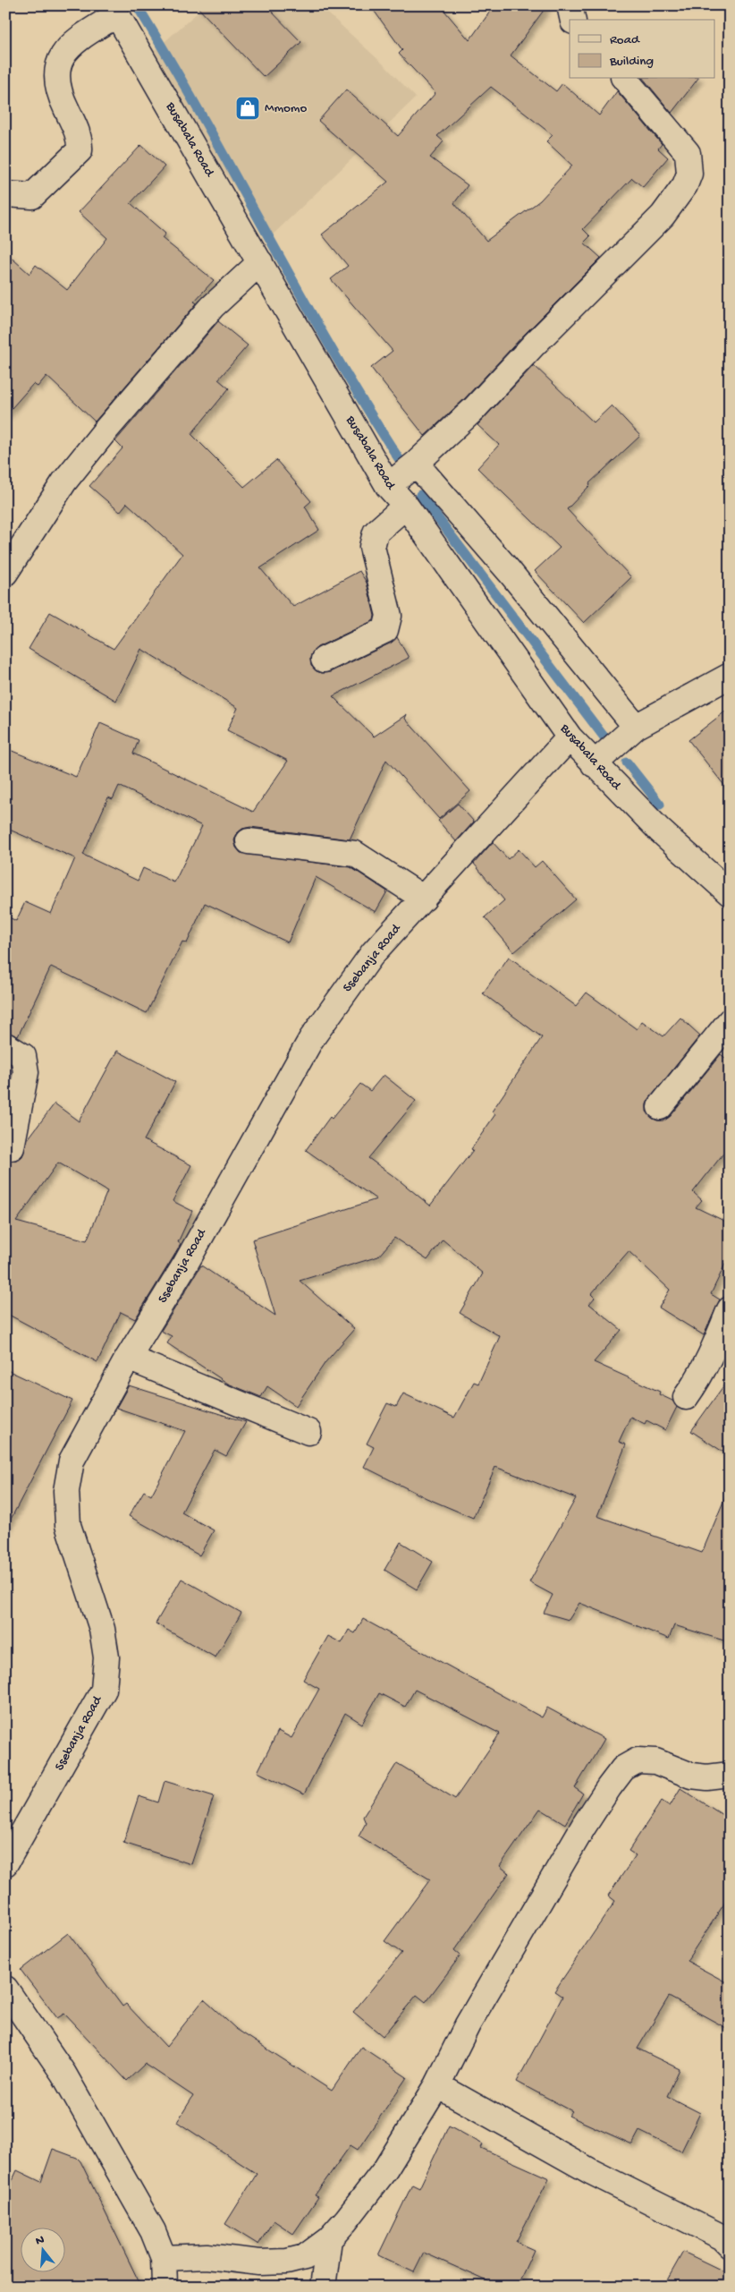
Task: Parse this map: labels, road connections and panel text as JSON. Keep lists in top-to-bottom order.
{
  "streets": {
    "street": ["Busabala Road", "Ssebanja Road"]
  },
  "crossings": [
    ["Busabala Road", "Ssebanja Road"]
  ],
  "places": {
    "shop": ["Mmomo"]
  },
  "legend": ["Road", "Building"],
  "north": "top"
}
